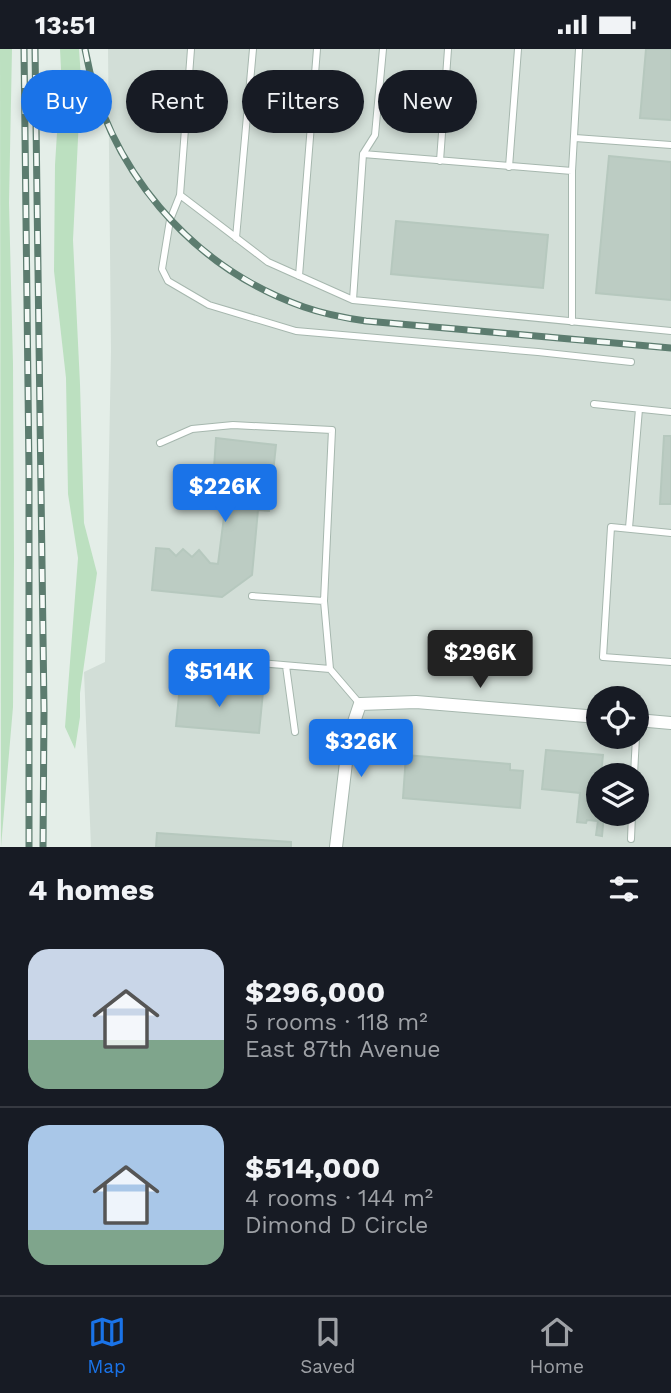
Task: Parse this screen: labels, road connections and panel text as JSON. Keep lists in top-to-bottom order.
{
  "page": {
    "status": "13:51",
    "chip": [
      "Buy",
      "Rent",
      "Filters",
      "New"
    ],
    "price": [
      "$226K",
      "$296K",
      "$514K",
      "$326K"
    ],
    "heading": "4 homes",
    "list": [
      {
        "name": "$296,000",
        "note": "5 rooms · 118 m² · East 87th Avenue"
      },
      {
        "name": "$514,000",
        "note": "4 rooms · 144 m² · Dimond D Circle"
      }
    ],
    "tabs": ["Map", "Saved", "Home"]
  }
}
